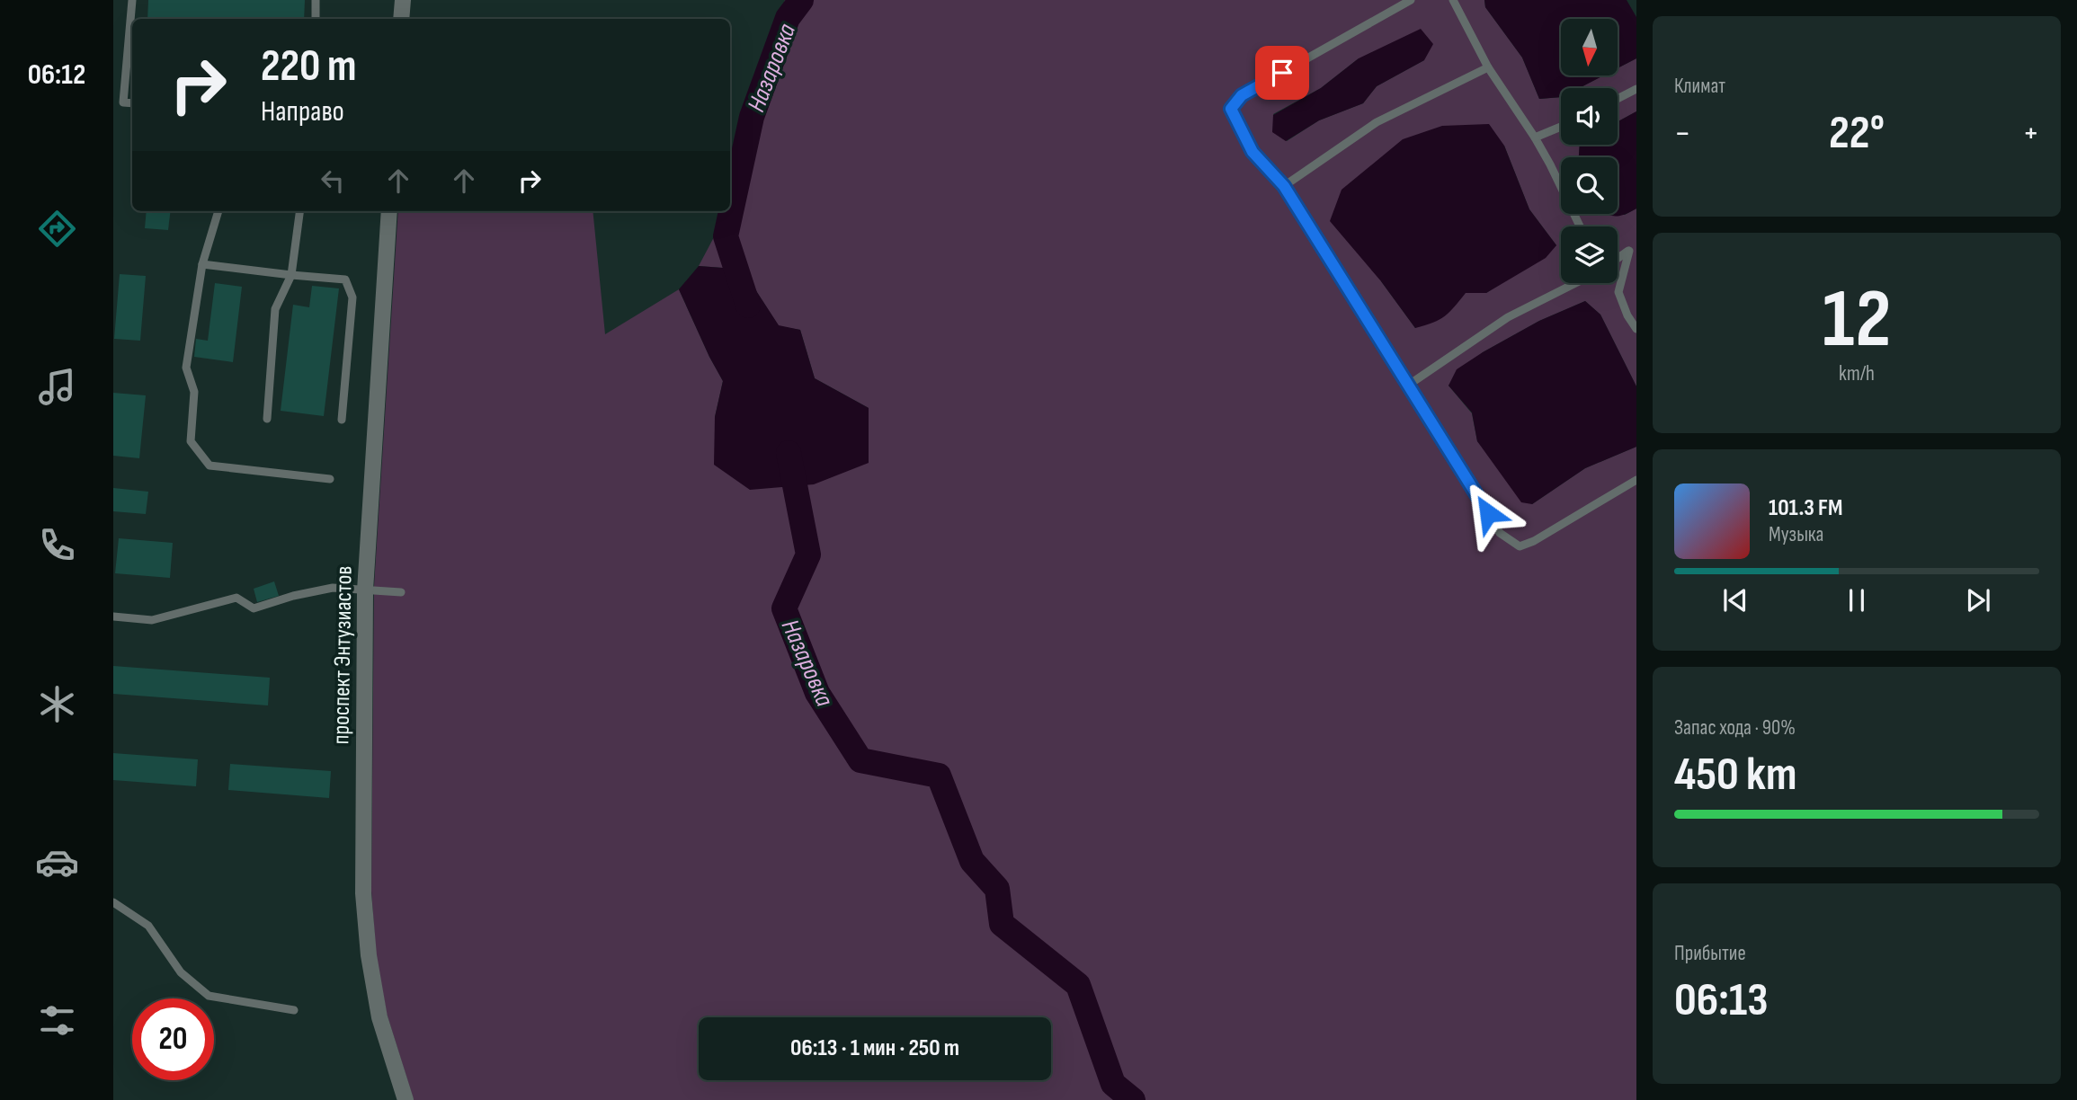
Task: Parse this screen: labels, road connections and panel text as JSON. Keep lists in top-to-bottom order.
{
  "streets": {
    "street": ["проспект Энтузиастов"]
  },
  "water": ["Назаровка"],
  "north": "bottom",
  "page": {
    "tabs": "06:12",
    "tile": [
      "Климат",
      ["12", "km/h"],
      ["Запас хода · 90%", "450 km"],
      ["Прибытие", "06:13"]
    ],
    "turn": ["220 m", "Направо"],
    "heat": ["−", "22°", "+"],
    "song": ["101.3 FM", "Музыка"],
    "limit": "20",
    "trip": "06:13 · 1 мин · 250 m"
  }
}
